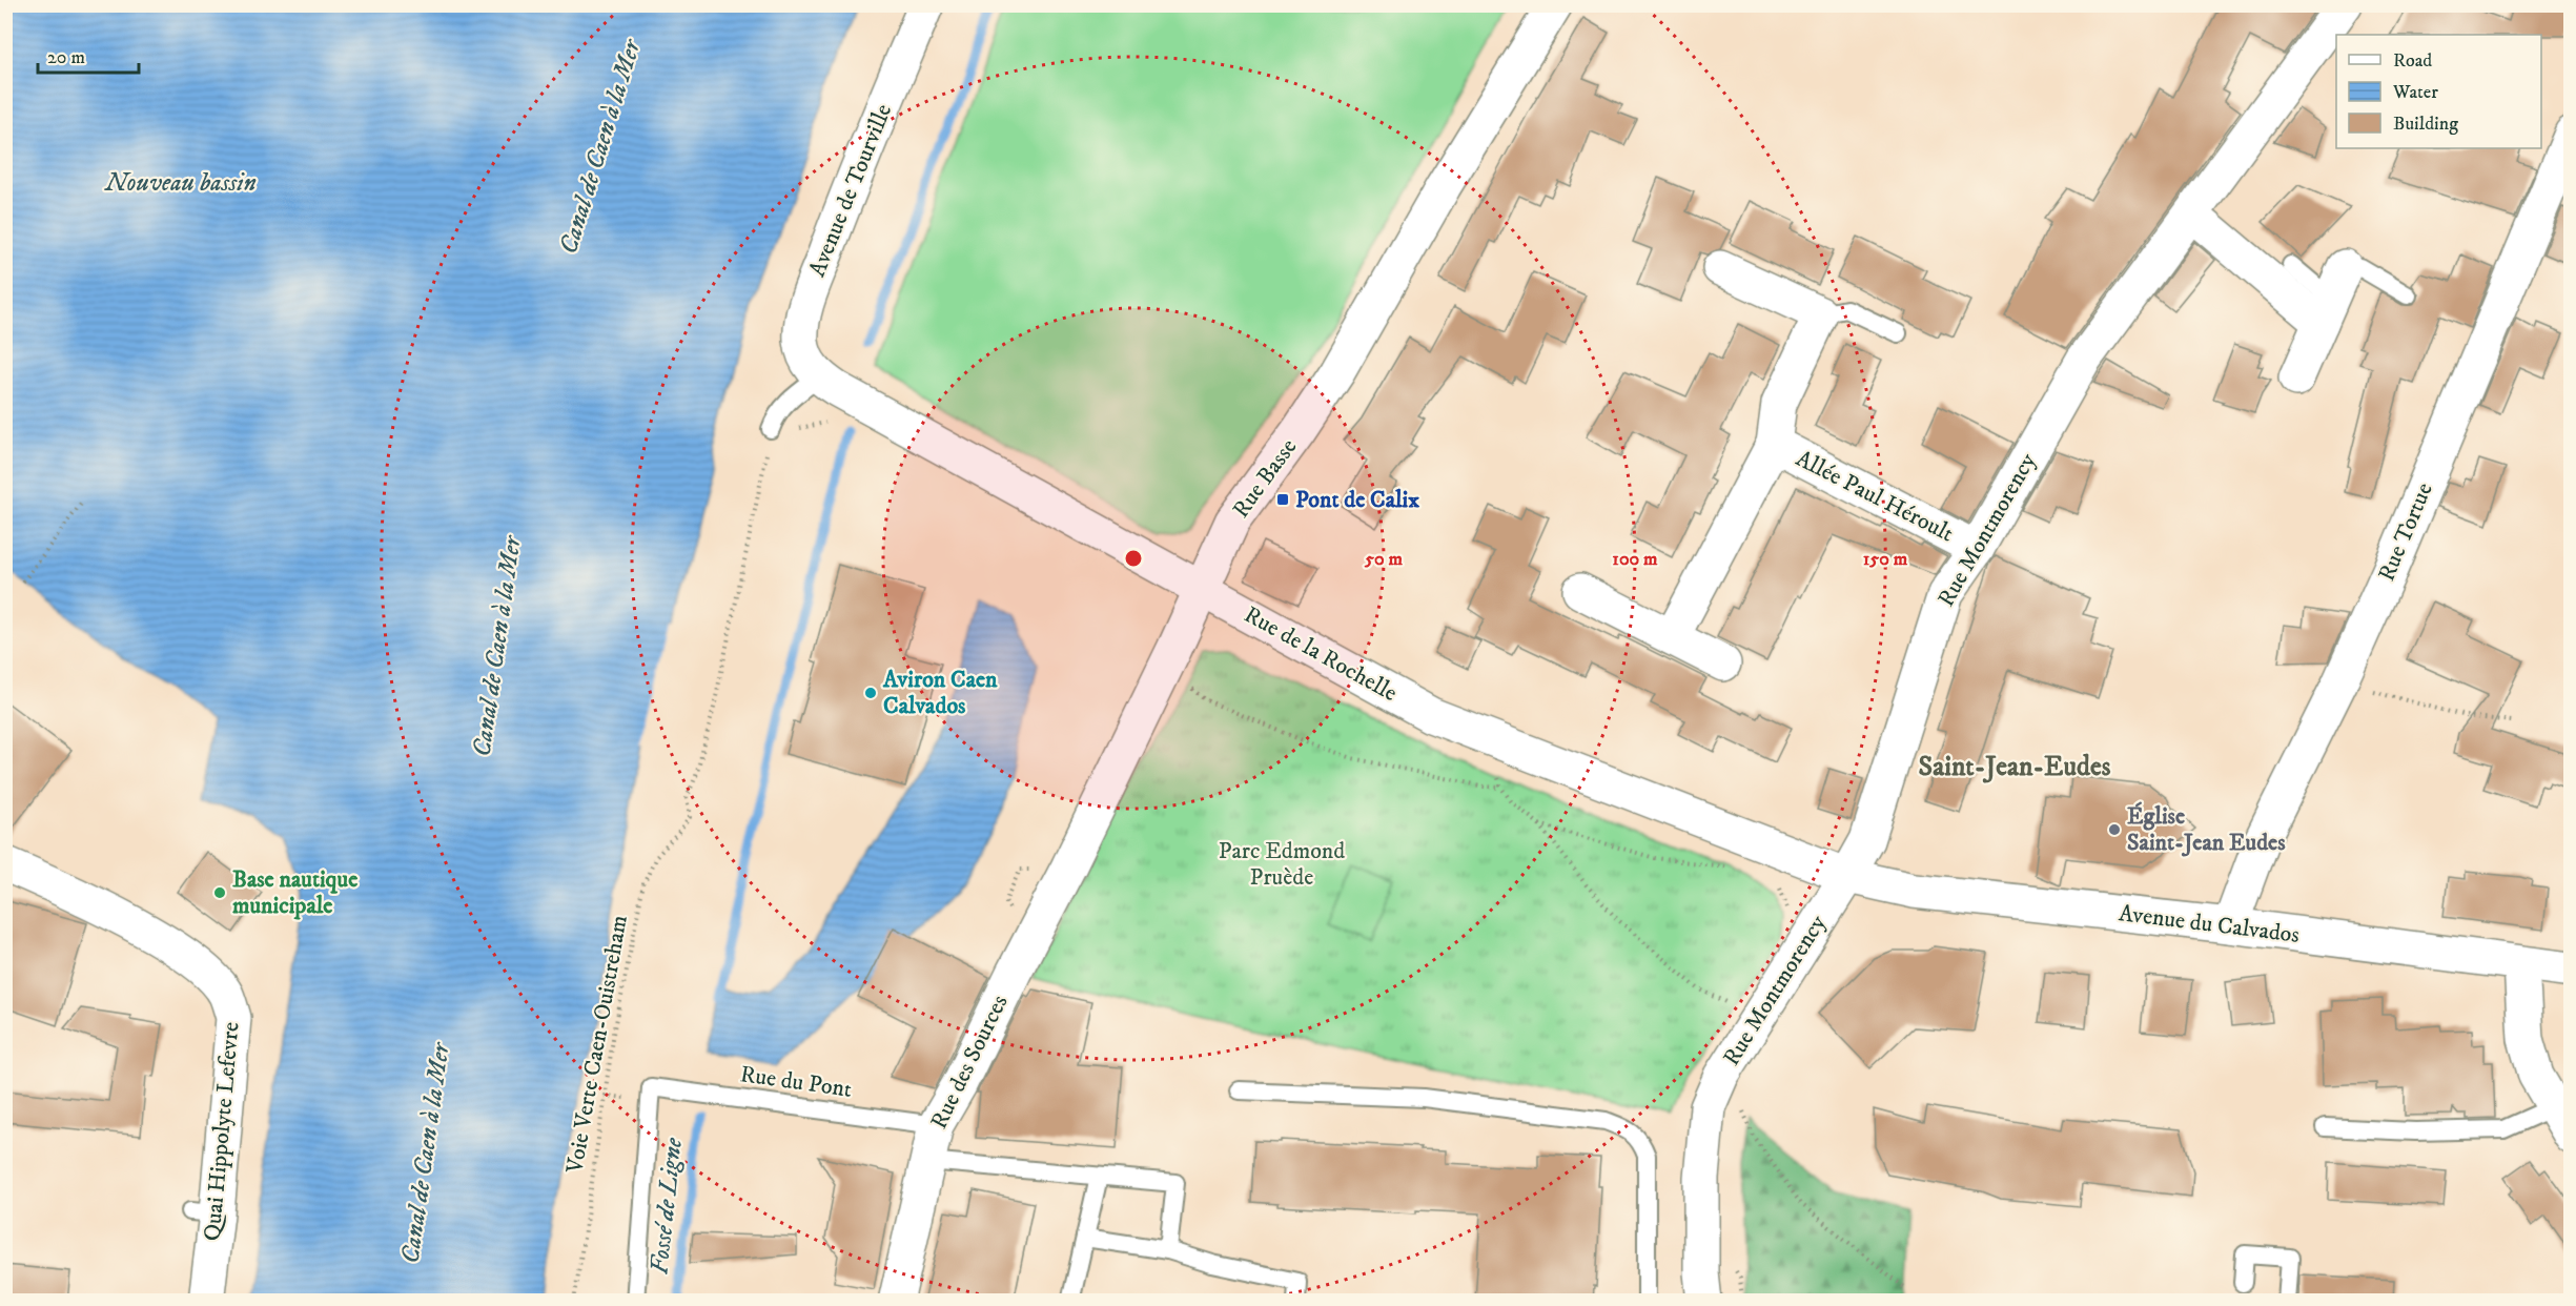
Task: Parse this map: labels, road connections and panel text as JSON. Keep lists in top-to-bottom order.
{
  "streets": {
    "street": [
      "Avenue de Tourville",
      "Rue Basse",
      "Allée Paul Héroult",
      "Rue Montmorency",
      "Rue Tortue",
      "Rue de la Rochelle",
      "Avenue du Calvados",
      "Rue des Sources",
      "Quai Hippolyte Lefevre"
    ],
    "lane": ["Rue du Pont"],
    "path": ["Voie Verte Caen-Ouistreham"]
  },
  "crossings": [
    ["Avenue de Tourville", "Rue de la Rochelle"],
    ["Rue Basse", "Rue de la Rochelle"],
    ["Rue Basse", "Rue des Sources"],
    ["Allée Paul Héroult", "Rue Montmorency"],
    ["Rue Montmorency", "Rue de la Rochelle"],
    ["Rue Montmorency", "Avenue du Calvados"],
    ["Rue Tortue", "Avenue du Calvados"],
    ["Rue de la Rochelle", "Avenue du Calvados"],
    ["Rue des Sources", "Rue du Pont"]
  ],
  "districts": ["Saint-Jean-Eudes"],
  "water": ["Canal de Caen à la Mer", "Nouveau bassin", "Fossé de Ligne"],
  "parks": ["Parc Edmond Pruède"],
  "places": {
    "transit": ["Pont de Calix"],
    "other": ["Aviron Caen Calvados", "Église Saint-Jean Eudes", "Base nautique municipale"]
  },
  "legend": ["Road", "Water", "Building"],
  "scale_bar": "20 m",
  "rings": ["50 m", "100 m", "150 m"]
}
